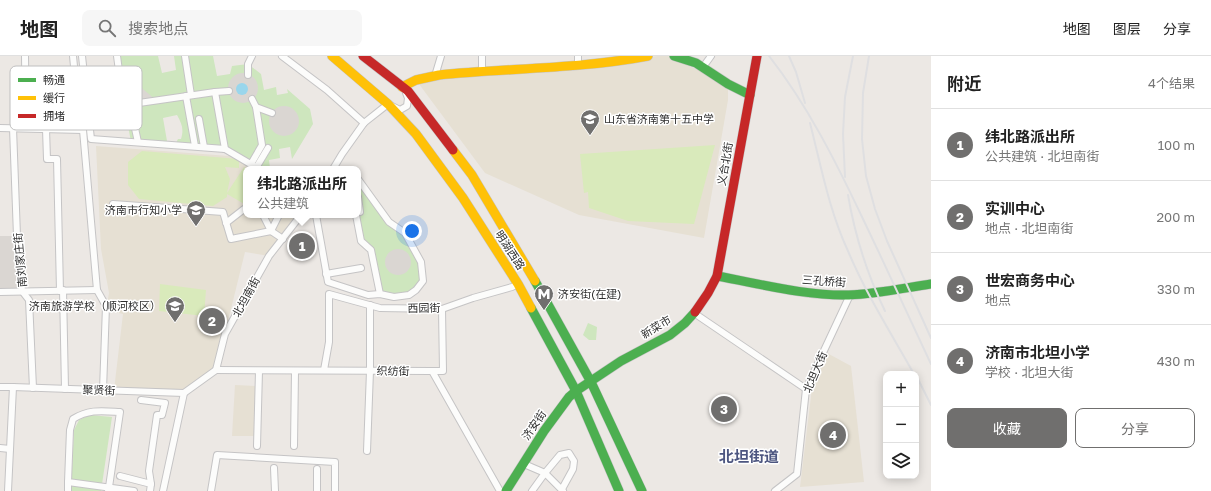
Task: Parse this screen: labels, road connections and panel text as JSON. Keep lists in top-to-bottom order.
{
  "streets": {
    "main road": [
      "义合北街",
      "明湖西路",
      "三孔桥街",
      "新菜市",
      "济安街"
    ],
    "street": [
      "南刘家庄街",
      "北坦南街",
      "西园街",
      "织纺街",
      "北坦大街",
      "聚贤街"
    ]
  },
  "crossings": [
    ["义合北街", "三孔桥街"],
    ["义合北街", "新菜市"],
    ["明湖西路", "西园街"],
    ["明湖西路", "新菜市"],
    ["明湖西路", "济安街"],
    ["南刘家庄街", "聚贤街"],
    ["三孔桥街", "新菜市"],
    ["三孔桥街", "北坦大街"],
    ["北坦南街", "织纺街"],
    ["西园街", "织纺街"],
    ["新菜市", "济安街"]
  ],
  "districts": ["北坦街道"],
  "places": {
    "school or university": ["山东省济南第十五中学", "济南市行知小学", "济南旅游学校（顺河校区）"],
    "metro station": ["济安街(在建)"]
  },
  "legend": ["畅通", "缓行", "拥堵"],
  "page": {
    "header": "地图",
    "search": "搜索地点",
    "nav": ["地图", "图层", "分享"],
    "heading": ["附近", "4个结果"],
    "list": [
      {
        "mark": "1",
        "name": "纬北路派出所",
        "note": "公共建筑 · 北坦南街",
        "value": "100 m"
      },
      {
        "mark": "2",
        "name": "实训中心",
        "note": "地点 · 北坦南街",
        "value": "200 m"
      },
      {
        "mark": "3",
        "name": "世宏商务中心",
        "note": "地点",
        "value": "330 m"
      },
      {
        "mark": "4",
        "name": "济南市北坦小学",
        "note": "学校 · 北坦大街",
        "value": "430 m"
      }
    ],
    "popup": ["纬北路派出所", "公共建筑"],
    "pins": [
      "1",
      "2",
      "3",
      "4"
    ],
    "map_buttons": ["+", "−"],
    "buttons": ["收藏", "分享"]
  }
}
